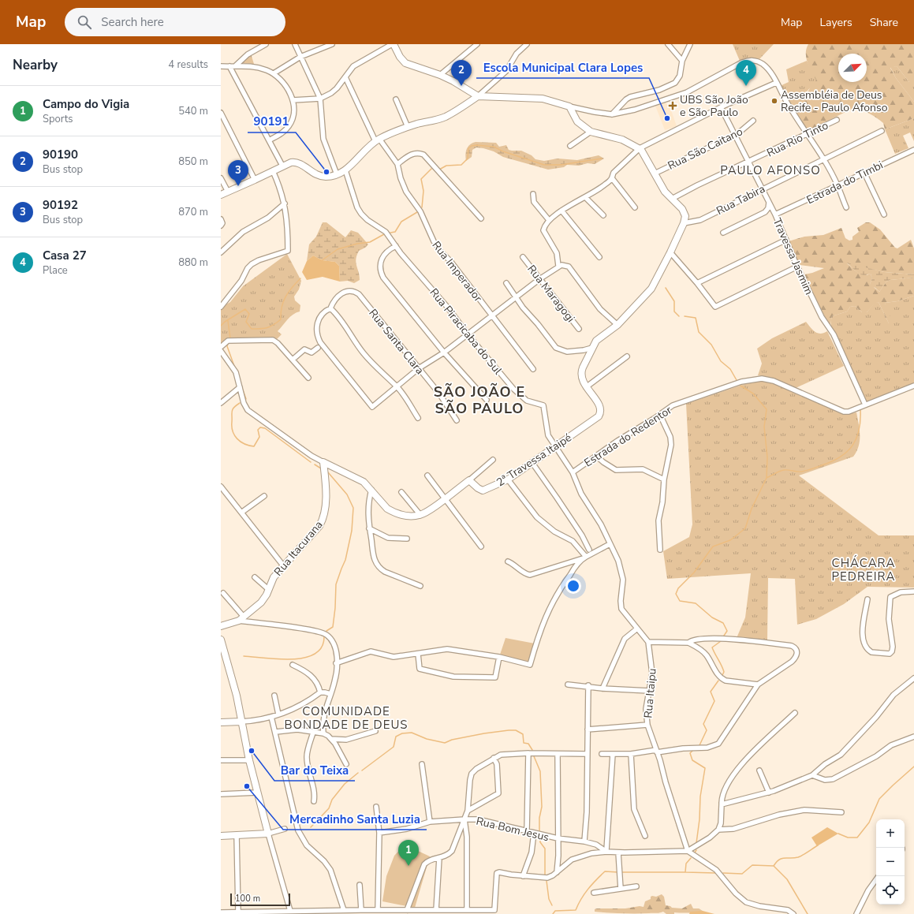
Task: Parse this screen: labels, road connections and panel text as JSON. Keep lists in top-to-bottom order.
{
  "streets": {
    "street": [
      "Rua Rio Tinto",
      "Rua São Caitano",
      "Estrada do Timbi",
      "Rua Tabira",
      "Travessa Jasmim",
      "Rua Imperador",
      "Rua Maragogi",
      "Rua Piracicaba do Sul",
      "Rua Santa Clara",
      "Estrada do Redentor",
      "2ª Travessa Itaipé",
      "Rua Itacurana",
      "Rua Itaipu",
      "Rua Bom Jesus"
    ]
  },
  "crossings": [
    ["Rua Rio Tinto", "Travessa Jasmim"],
    ["Rua São Caitano", "Travessa Jasmim"],
    ["Estrada do Timbi", "Travessa Jasmim"],
    ["Rua Tabira", "Travessa Jasmim"],
    ["Rua Tabira", "2ª Travessa Itaipé"],
    ["Travessa Jasmim", "Estrada do Redentor"],
    ["Rua Piracicaba do Sul", "2ª Travessa Itaipé"]
  ],
  "districts": [
    "PAULO AFONSO",
    "SÃO JOÃO E SÃO PAULO",
    "CHÁCARA PEDREIRA",
    "COMUNIDADE BONDADE DE DEUS"
  ],
  "places": {
    "other": [
      "Assembléia de Deus Recife - Paulo Afonso",
      "Escola Municipal Clara Lopes",
      "90191",
      "Bar do Teixa",
      "Mercadinho Santa Luzia"
    ],
    "health": ["UBS São João e São Paulo"]
  },
  "scale_bar": "100 m",
  "north": "top right",
  "page": {
    "header": "Map",
    "search": "Search here",
    "nav": ["Map", "Layers", "Share"],
    "heading": ["Nearby", "4 results"],
    "pins": [
      "2",
      "4",
      "3",
      "1"
    ],
    "list": [
      {
        "mark": "1",
        "name": "Campo do Vigia",
        "note": "Sports",
        "value": "540 m"
      },
      {
        "mark": "2",
        "name": "90190",
        "note": "Bus stop",
        "value": "850 m"
      },
      {
        "mark": "3",
        "name": "90192",
        "note": "Bus stop",
        "value": "870 m"
      },
      {
        "mark": "4",
        "name": "Casa 27",
        "note": "Place",
        "value": "880 m"
      }
    ],
    "map_buttons": ["+", "−"],
    "scale": "100 m"
  }
}
